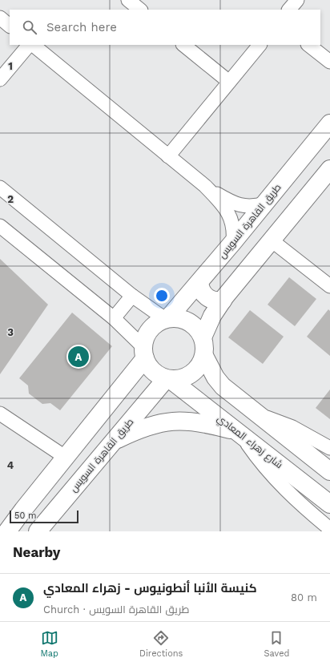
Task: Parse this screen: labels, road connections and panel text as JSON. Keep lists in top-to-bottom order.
{
  "streets": {
    "main road": ["طريق القاهرة السويس", "شارع زهراء المعادي"]
  },
  "crossings": [
    ["طريق القاهرة السويس", "شارع زهراء المعادي"]
  ],
  "scale_bar": "50 m",
  "page": {
    "search": "Search here",
    "pins": "A",
    "scale": "50 m",
    "heading": "Nearby",
    "list": [
      {
        "mark": "A",
        "name": "كنيسة الأنبا أنطونيوس - زهراء المعادي",
        "note": "Church · طريق القاهرة السويس",
        "value": "80 m"
      }
    ],
    "nav": ["Map", "Directions", "Saved"]
  },
  "grid": {
    "rows": [
      "1",
      "2",
      "3",
      "4"
    ]
  }
}
